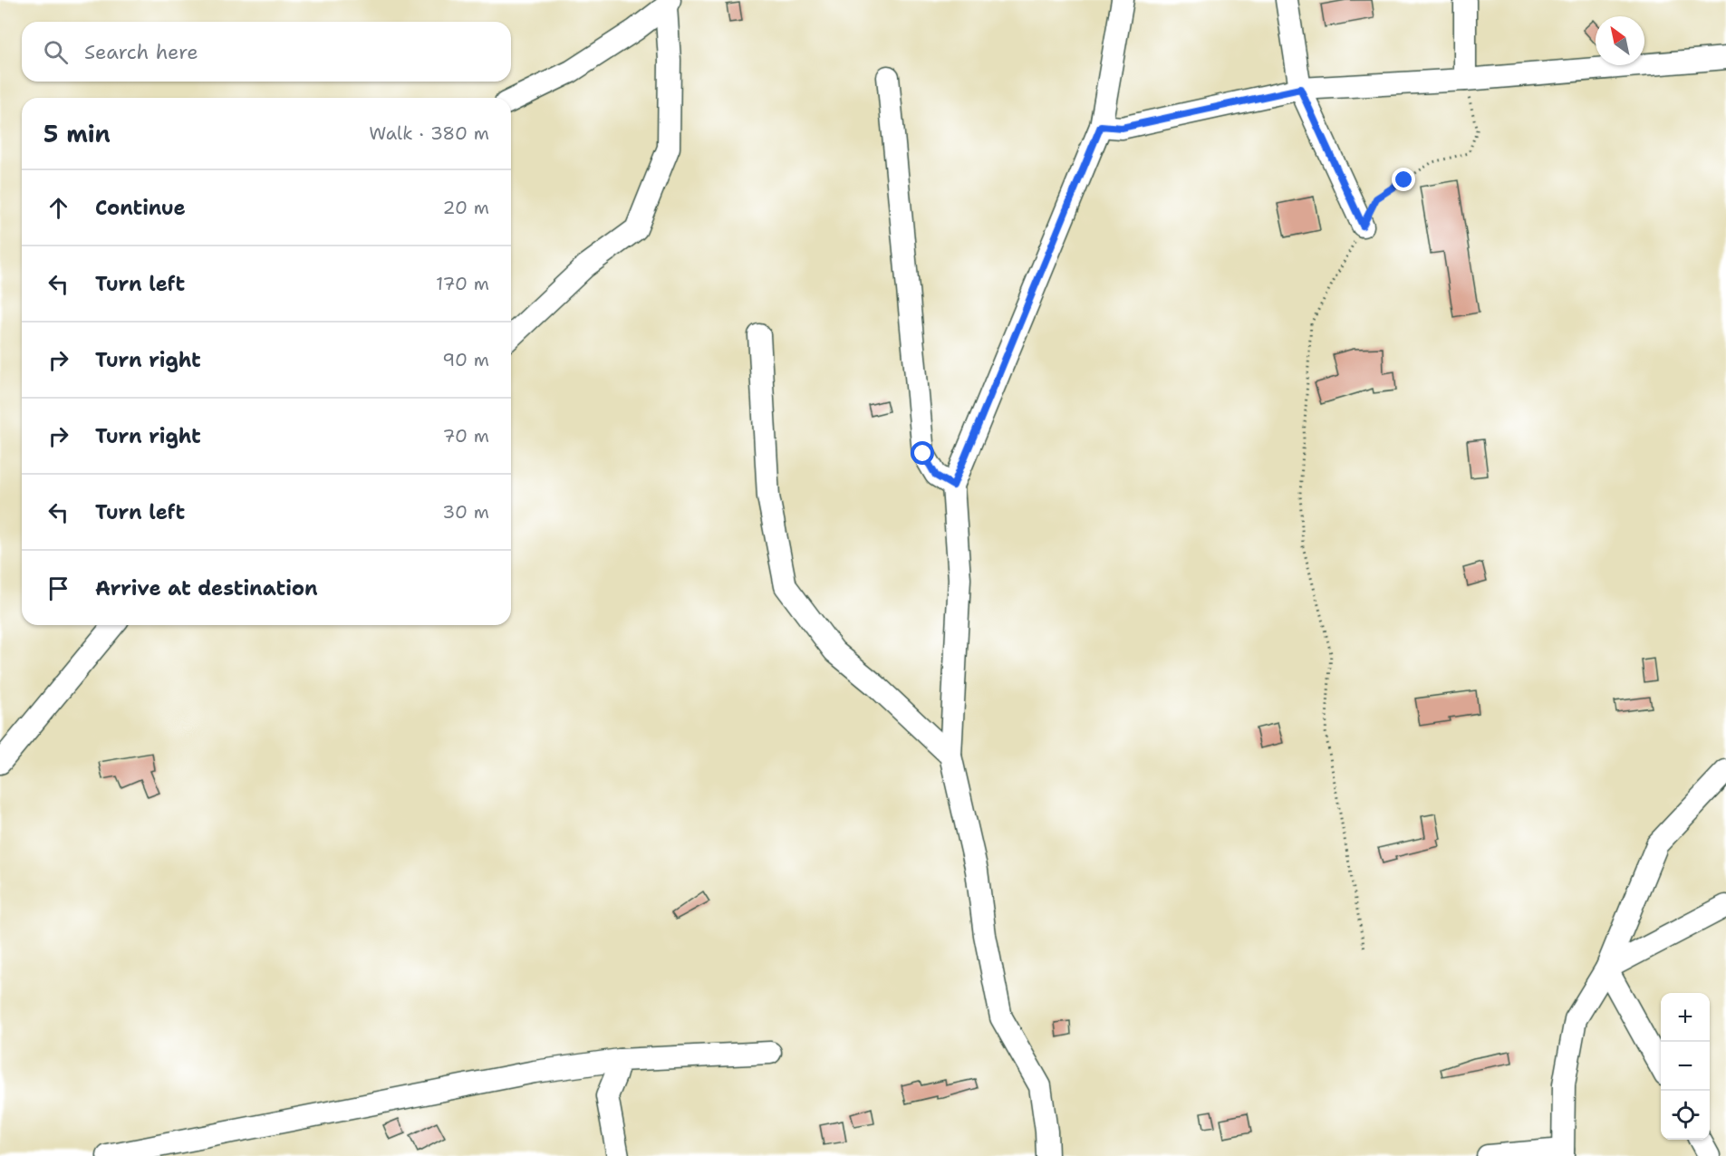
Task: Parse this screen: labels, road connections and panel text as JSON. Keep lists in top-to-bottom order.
{
  "north": "top left",
  "page": {
    "search": "Search here",
    "heading": ["5 min", "Walk · 380 m"],
    "list": [
      ["Continue", "20 m"],
      ["Turn left", "170 m"],
      ["Turn right", "90 m"],
      ["Turn right", "70 m"],
      ["Turn left", "30 m"],
      "Arrive at destination"
    ],
    "map_buttons": ["+", "−"]
  }
}
